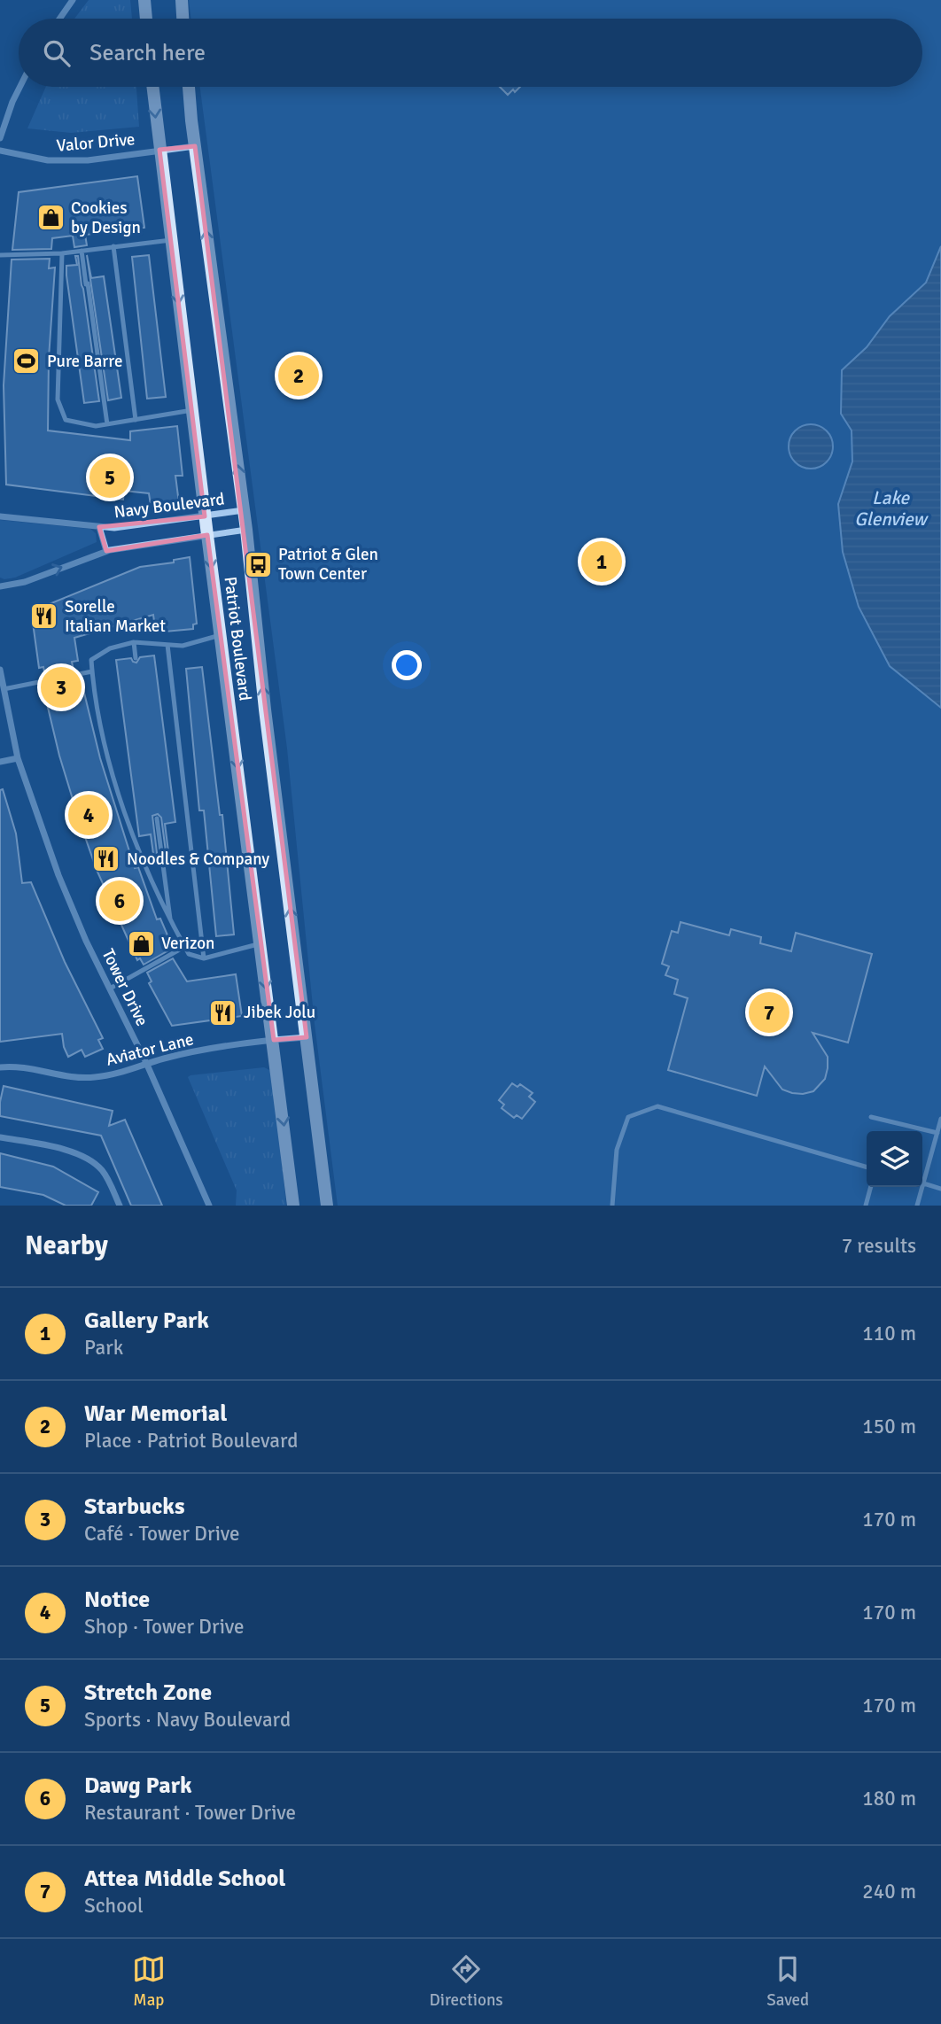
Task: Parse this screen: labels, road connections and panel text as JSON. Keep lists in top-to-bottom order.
{
  "streets": {
    "main road": ["Patriot Boulevard"],
    "street": [
      "Valor Drive",
      "Navy Boulevard",
      "Tower Drive",
      "Aviator Lane"
    ]
  },
  "crossings": [
    ["Valor Drive", "Patriot Boulevard"],
    ["Navy Boulevard", "Patriot Boulevard"],
    ["Patriot Boulevard", "Aviator Lane"],
    ["Tower Drive", "Aviator Lane"]
  ],
  "water": ["Lake Glenview"],
  "places": {
    "shop": ["Cookies by Design", "Verizon"],
    "sports": ["Pure Barre"],
    "bus stop": ["Patriot & Glen Town Center"],
    "restaurant": ["Sorelle Italian Market", "Noodles & Company", "Jibek Jolu"]
  },
  "page": {
    "search": "Search here",
    "pins": [
      "2",
      "5",
      "1",
      "3",
      "4",
      "6",
      "7"
    ],
    "heading": ["Nearby", "7 results"],
    "list": [
      {
        "mark": "1",
        "name": "Gallery Park",
        "note": "Park",
        "value": "110 m"
      },
      {
        "mark": "2",
        "name": "War Memorial",
        "note": "Place · Patriot Boulevard",
        "value": "150 m"
      },
      {
        "mark": "3",
        "name": "Starbucks",
        "note": "Café · Tower Drive",
        "value": "170 m"
      },
      {
        "mark": "4",
        "name": "Notice",
        "note": "Shop · Tower Drive",
        "value": "170 m"
      },
      {
        "mark": "5",
        "name": "Stretch Zone",
        "note": "Sports · Navy Boulevard",
        "value": "170 m"
      },
      {
        "mark": "6",
        "name": "Dawg Park",
        "note": "Restaurant · Tower Drive",
        "value": "180 m"
      },
      {
        "mark": "7",
        "name": "Attea Middle School",
        "note": "School",
        "value": "240 m"
      }
    ],
    "nav": ["Map", "Directions", "Saved"]
  }
}
